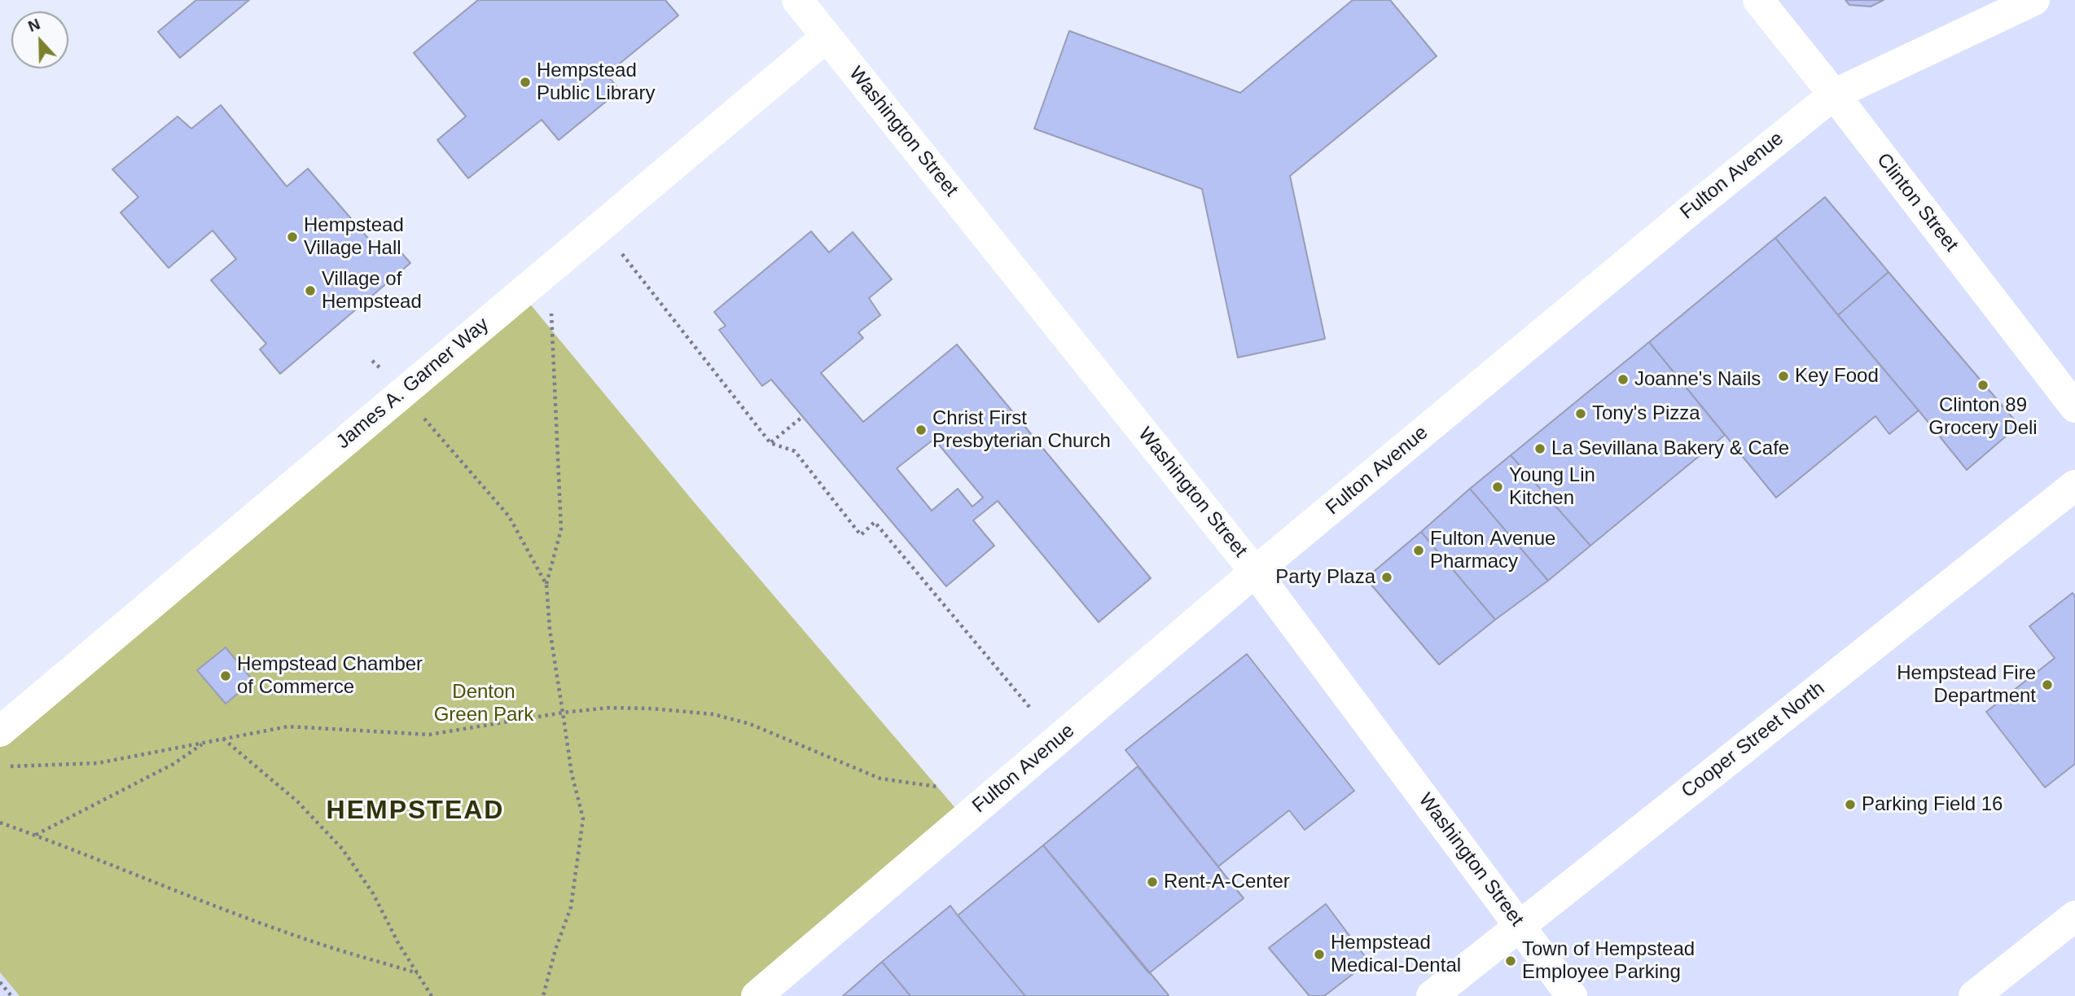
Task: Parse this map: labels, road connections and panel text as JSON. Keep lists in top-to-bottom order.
{
  "streets": {
    "main road": [
      "Washington Street",
      "Fulton Avenue",
      "Clinton Street",
      "James A. Garner Way",
      "Cooper Street North"
    ]
  },
  "crossings": [
    ["Washington Street", "Fulton Avenue"],
    ["Washington Street", "James A. Garner Way"],
    ["Washington Street", "Cooper Street North"],
    ["Fulton Avenue", "Clinton Street"]
  ],
  "districts": ["HEMPSTEAD"],
  "parks": ["Denton Green Park"],
  "places": [
    "Hempstead Public Library",
    "Hempstead Village Hall",
    "Village of Hempstead",
    "Key Food",
    "Joanne's Nails",
    "Clinton 89 Grocery Deli",
    "Tony's Pizza",
    "Christ First Presbyterian Church",
    "La Sevillana Bakery & Cafe",
    "Young Lin Kitchen",
    "Fulton Avenue Pharmacy",
    "Party Plaza",
    "Hempstead Chamber of Commerce",
    "Hempstead Fire Department",
    "Parking Field 16",
    "Rent-A-Center",
    "Hempstead Medical-Dental",
    "Town of Hempstead Employee Parking"
  ],
  "north": "top"
}
